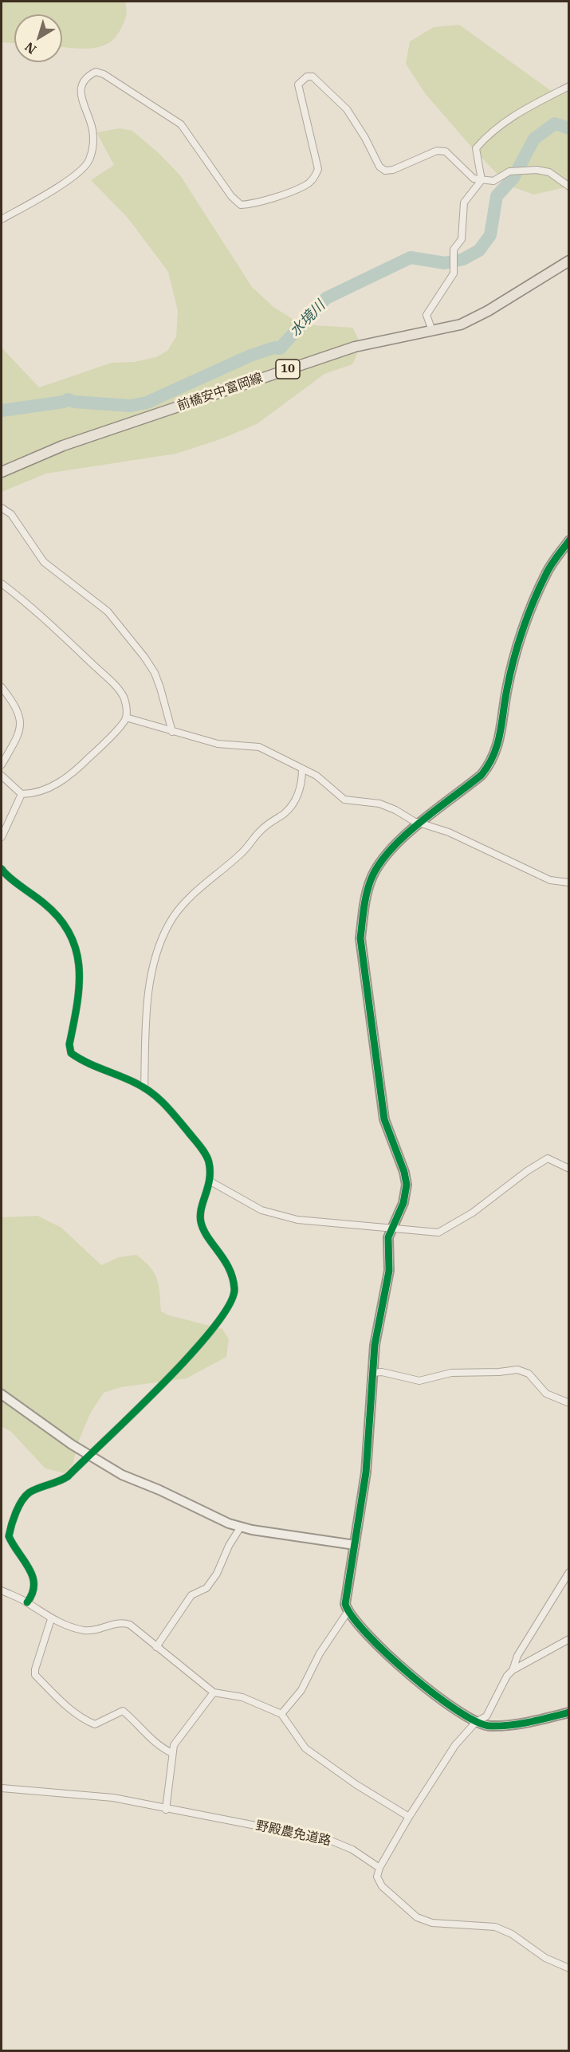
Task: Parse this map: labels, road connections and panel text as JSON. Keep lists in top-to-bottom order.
{
  "streets": {
    "main road": ["10", "前橋安中富岡線"],
    "street": ["野殿農免道路"]
  },
  "water": ["水境川"],
  "north": "bottom left"
}
